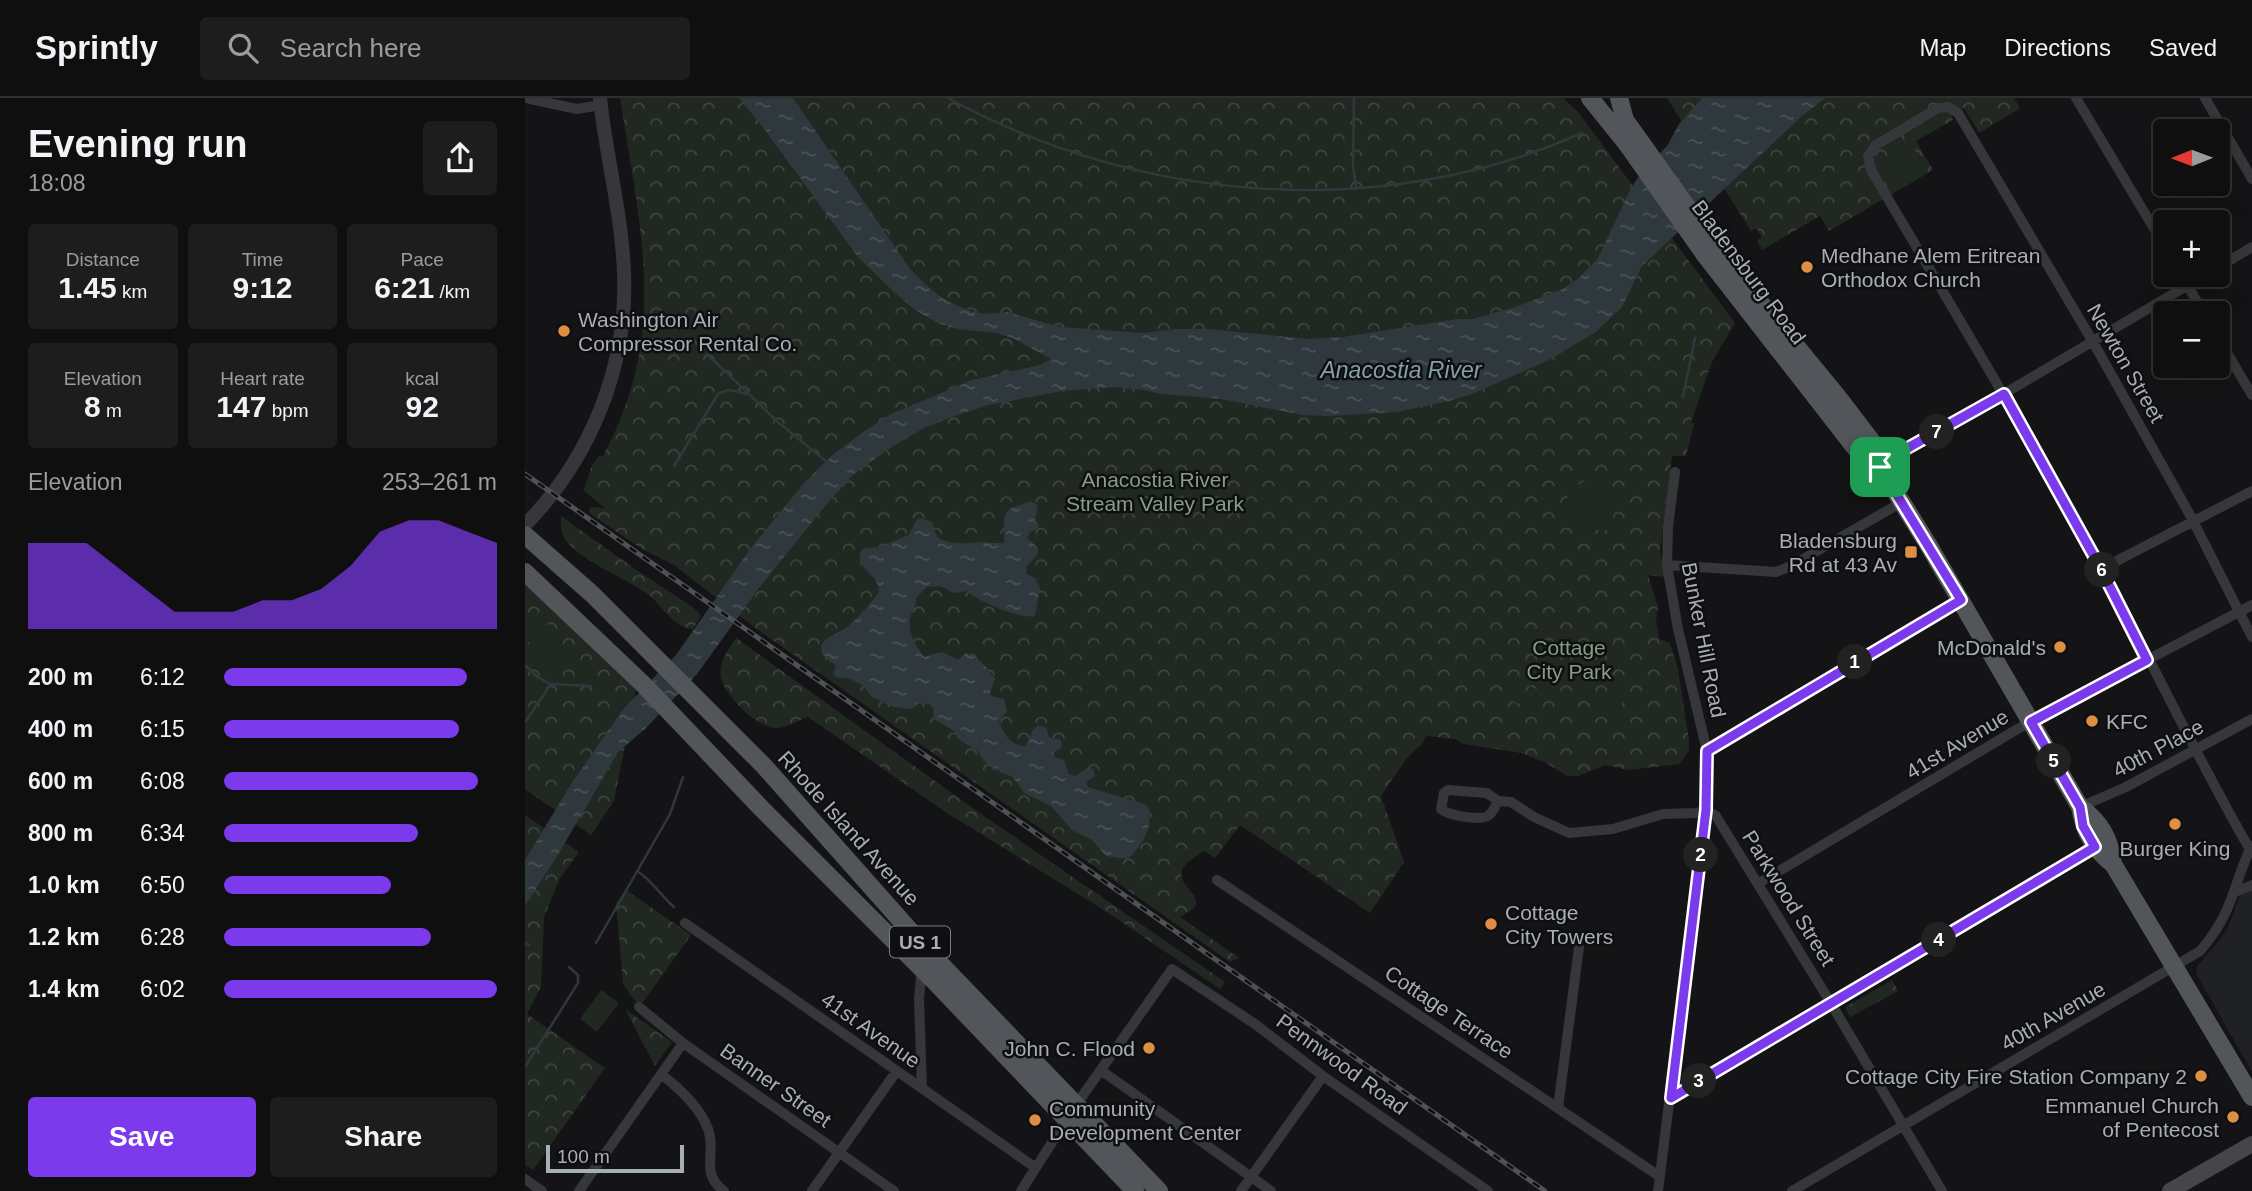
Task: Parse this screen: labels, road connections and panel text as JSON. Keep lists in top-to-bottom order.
{
  "streets": {
    "main road": ["Bladensburg Road", "Rhode Island Avenue", "US 1"],
    "street": [
      "Newton Street",
      "Bunker Hill Road",
      "41st Avenue",
      "40th Place",
      "Parkwood Street",
      "Cottage Terrace",
      "40th Avenue",
      "Pennwood Road",
      "Banner Street"
    ]
  },
  "crossings": [
    ["Bladensburg Road", "41st Avenue"],
    ["Bladensburg Road", "40th Place"],
    ["Bladensburg Road", "40th Avenue"],
    ["Newton Street", "41st Avenue"],
    ["Bunker Hill Road", "Parkwood Street"],
    ["Bunker Hill Road", "Cottage Terrace"],
    ["41st Avenue", "Parkwood Street"],
    ["Parkwood Street", "40th Avenue"]
  ],
  "water": ["Anacostia River"],
  "parks": ["Anacostia River Stream Valley Park", "Cottage City Park"],
  "places": {
    "other": [
      "Medhane Alem Eritrean Orthodox Church",
      "Washington Air Compressor Rental Co.",
      "McDonald's",
      "KFC",
      "Burger King",
      "Cottage City Towers",
      "John C. Flood",
      "Cottage City Fire Station Company 2",
      "Emmanuel Church of Pentecost",
      "Community Development Center"
    ],
    "transit": ["Bladensburg Rd at 43 Av"]
  },
  "scale_bar": "100 m",
  "north": "left",
  "page": {
    "header": "Sprintly",
    "search": "Search here",
    "nav": ["Map", "Directions", "Saved"],
    "heading": ["Evening run", "18:08"],
    "map_buttons": ["+", "−"],
    "stats": [
      ["Distance", "1.45 km"],
      ["Time", "9:12"],
      ["Pace", "6:21 /km"],
      ["Elevation", "8 m"],
      ["Heart rate", "147 bpm"],
      ["kcal", "92"]
    ],
    "pins": [
      "7",
      "6",
      "1",
      "5",
      "2",
      "4",
      "3"
    ],
    "chart": ["Elevation", "253–261 m"],
    "list": [
      {
        "name": "200 m",
        "note": "6:12"
      },
      {
        "name": "400 m",
        "note": "6:15"
      },
      {
        "name": "600 m",
        "note": "6:08"
      },
      {
        "name": "800 m",
        "note": "6:34"
      },
      {
        "name": "1.0 km",
        "note": "6:50"
      },
      {
        "name": "1.2 km",
        "note": "6:28"
      },
      {
        "name": "1.4 km",
        "note": "6:02"
      }
    ],
    "buttons": ["Save", "Share"],
    "scale": "100 m"
  }
}
